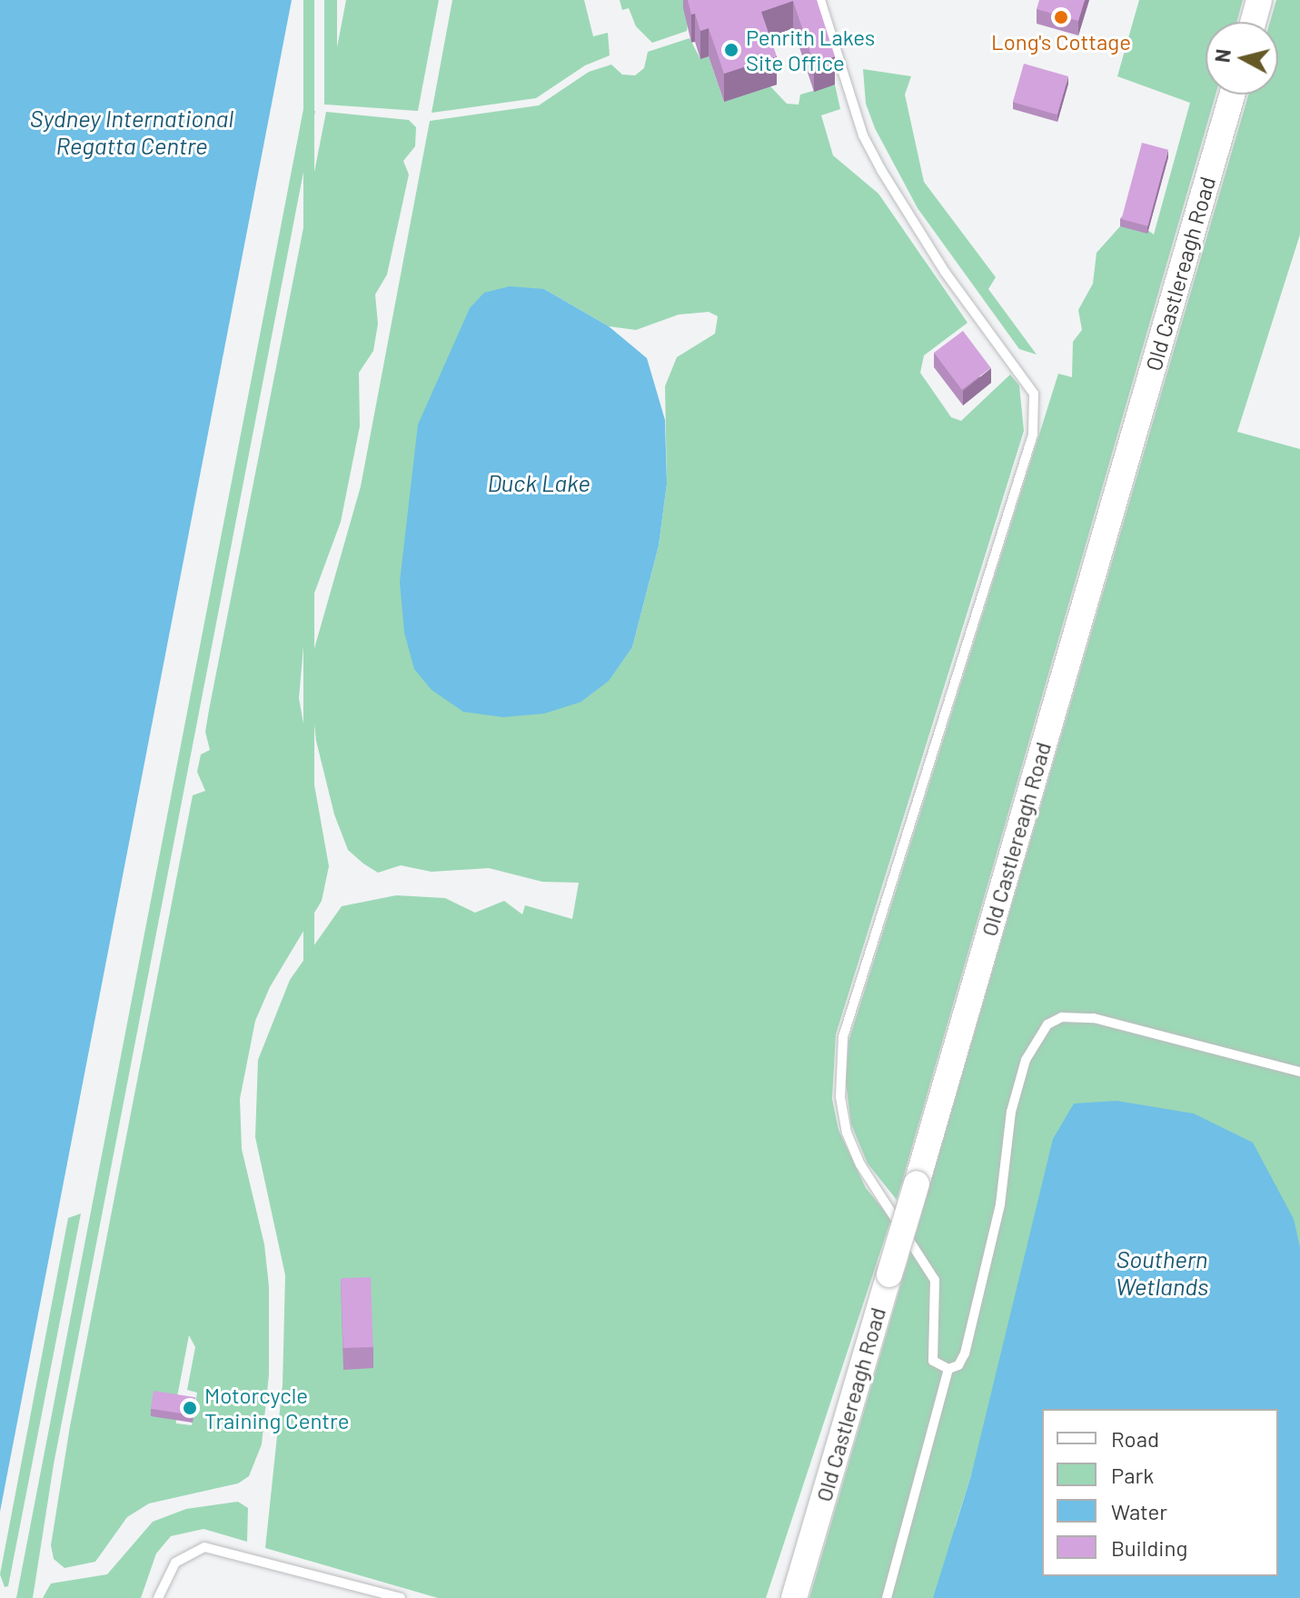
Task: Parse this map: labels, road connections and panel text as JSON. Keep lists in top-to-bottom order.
{
  "streets": {
    "street": ["Old Castlereagh Road"]
  },
  "water": ["Sydney International Regatta Centre", "Duck Lake", "Southern Wetlands"],
  "places": ["Long's Cottage", "Penrith Lakes Site Office", "Motorcycle Training Centre"],
  "legend": [
    "Road",
    "Park",
    "Water",
    "Building"
  ],
  "north": "left"
}
